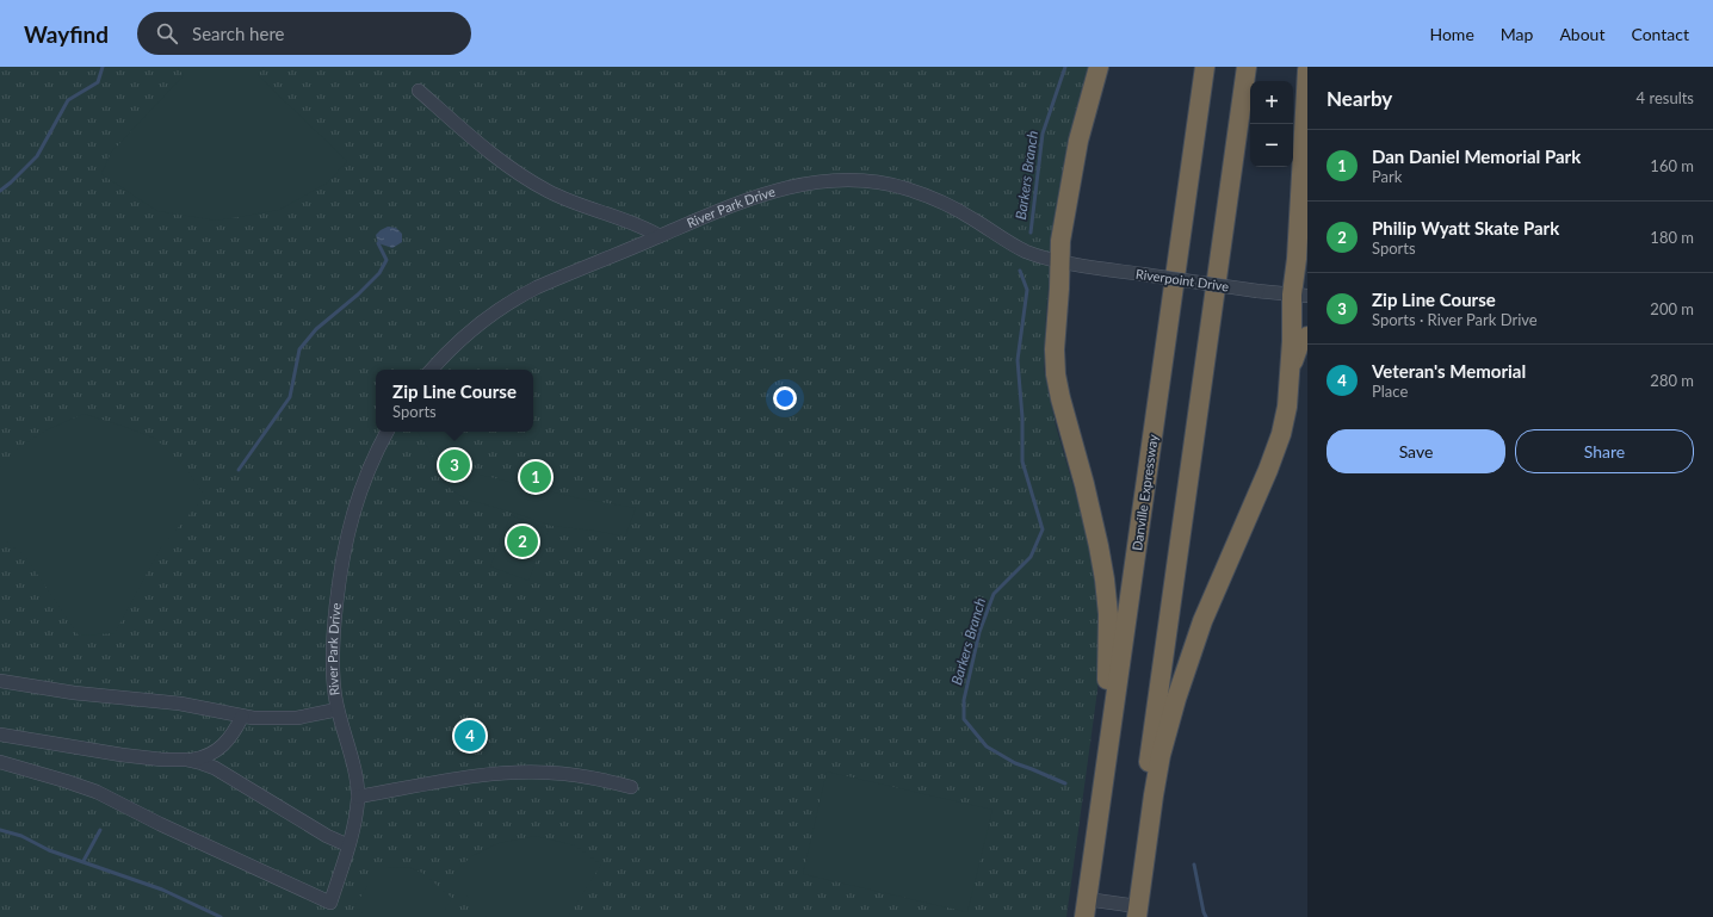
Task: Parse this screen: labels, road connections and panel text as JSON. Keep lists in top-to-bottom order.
{
  "streets": {
    "highway": ["Danville Expressway"],
    "street": ["River Park Drive", "Riverpoint Drive"]
  },
  "crossings": [
    ["River Park Drive", "Riverpoint Drive"]
  ],
  "water": ["Barkers Branch"],
  "page": {
    "header": "Wayfind",
    "search": "Search here",
    "nav": [
      "Home",
      "Map",
      "About",
      "Contact"
    ],
    "heading": ["Nearby", "4 results"],
    "map_buttons": ["+", "−"],
    "list": [
      {
        "mark": "1",
        "name": "Dan Daniel Memorial Park",
        "note": "Park",
        "value": "160 m"
      },
      {
        "mark": "2",
        "name": "Philip Wyatt Skate Park",
        "note": "Sports",
        "value": "180 m"
      },
      {
        "mark": "3",
        "name": "Zip Line Course",
        "note": "Sports · River Park Drive",
        "value": "200 m"
      },
      {
        "mark": "4",
        "name": "Veteran's Memorial",
        "note": "Place",
        "value": "280 m"
      }
    ],
    "popup": ["Zip Line Course", "Sports"],
    "buttons": ["Save", "Share"],
    "pins": [
      "3",
      "1",
      "2",
      "4"
    ]
  }
}
